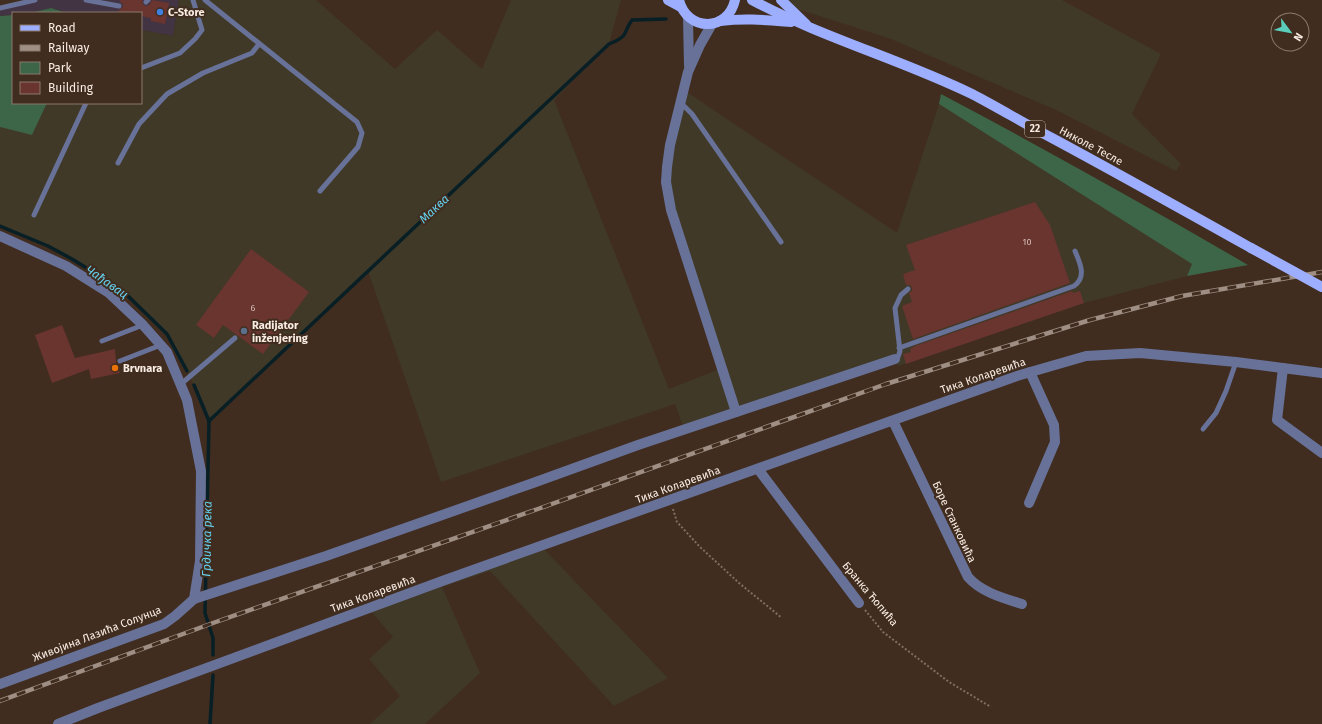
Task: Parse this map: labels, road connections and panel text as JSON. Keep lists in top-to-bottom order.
{
  "streets": {
    "main road": ["22", "Николе Тесле"],
    "street": [
      "Тика Коларевића",
      "Боре Станковића",
      "Бранка Ћопића",
      "Живојина Лазића Солунца"
    ]
  },
  "crossings": [
    ["22", "Николе Тесле"],
    ["Тика Коларевића", "Боре Станковића"],
    ["Тика Коларевића", "Бранка Ћопића"]
  ],
  "water": ["Маква", "Чађавац", "Грдичка река"],
  "places": ["C-Store", "Radijator inženjering", "Brvnara"],
  "house_numbers": ["10", "6"],
  "legend": [
    "Road",
    "Railway",
    "Park",
    "Building"
  ],
  "north": "bottom right"
}
